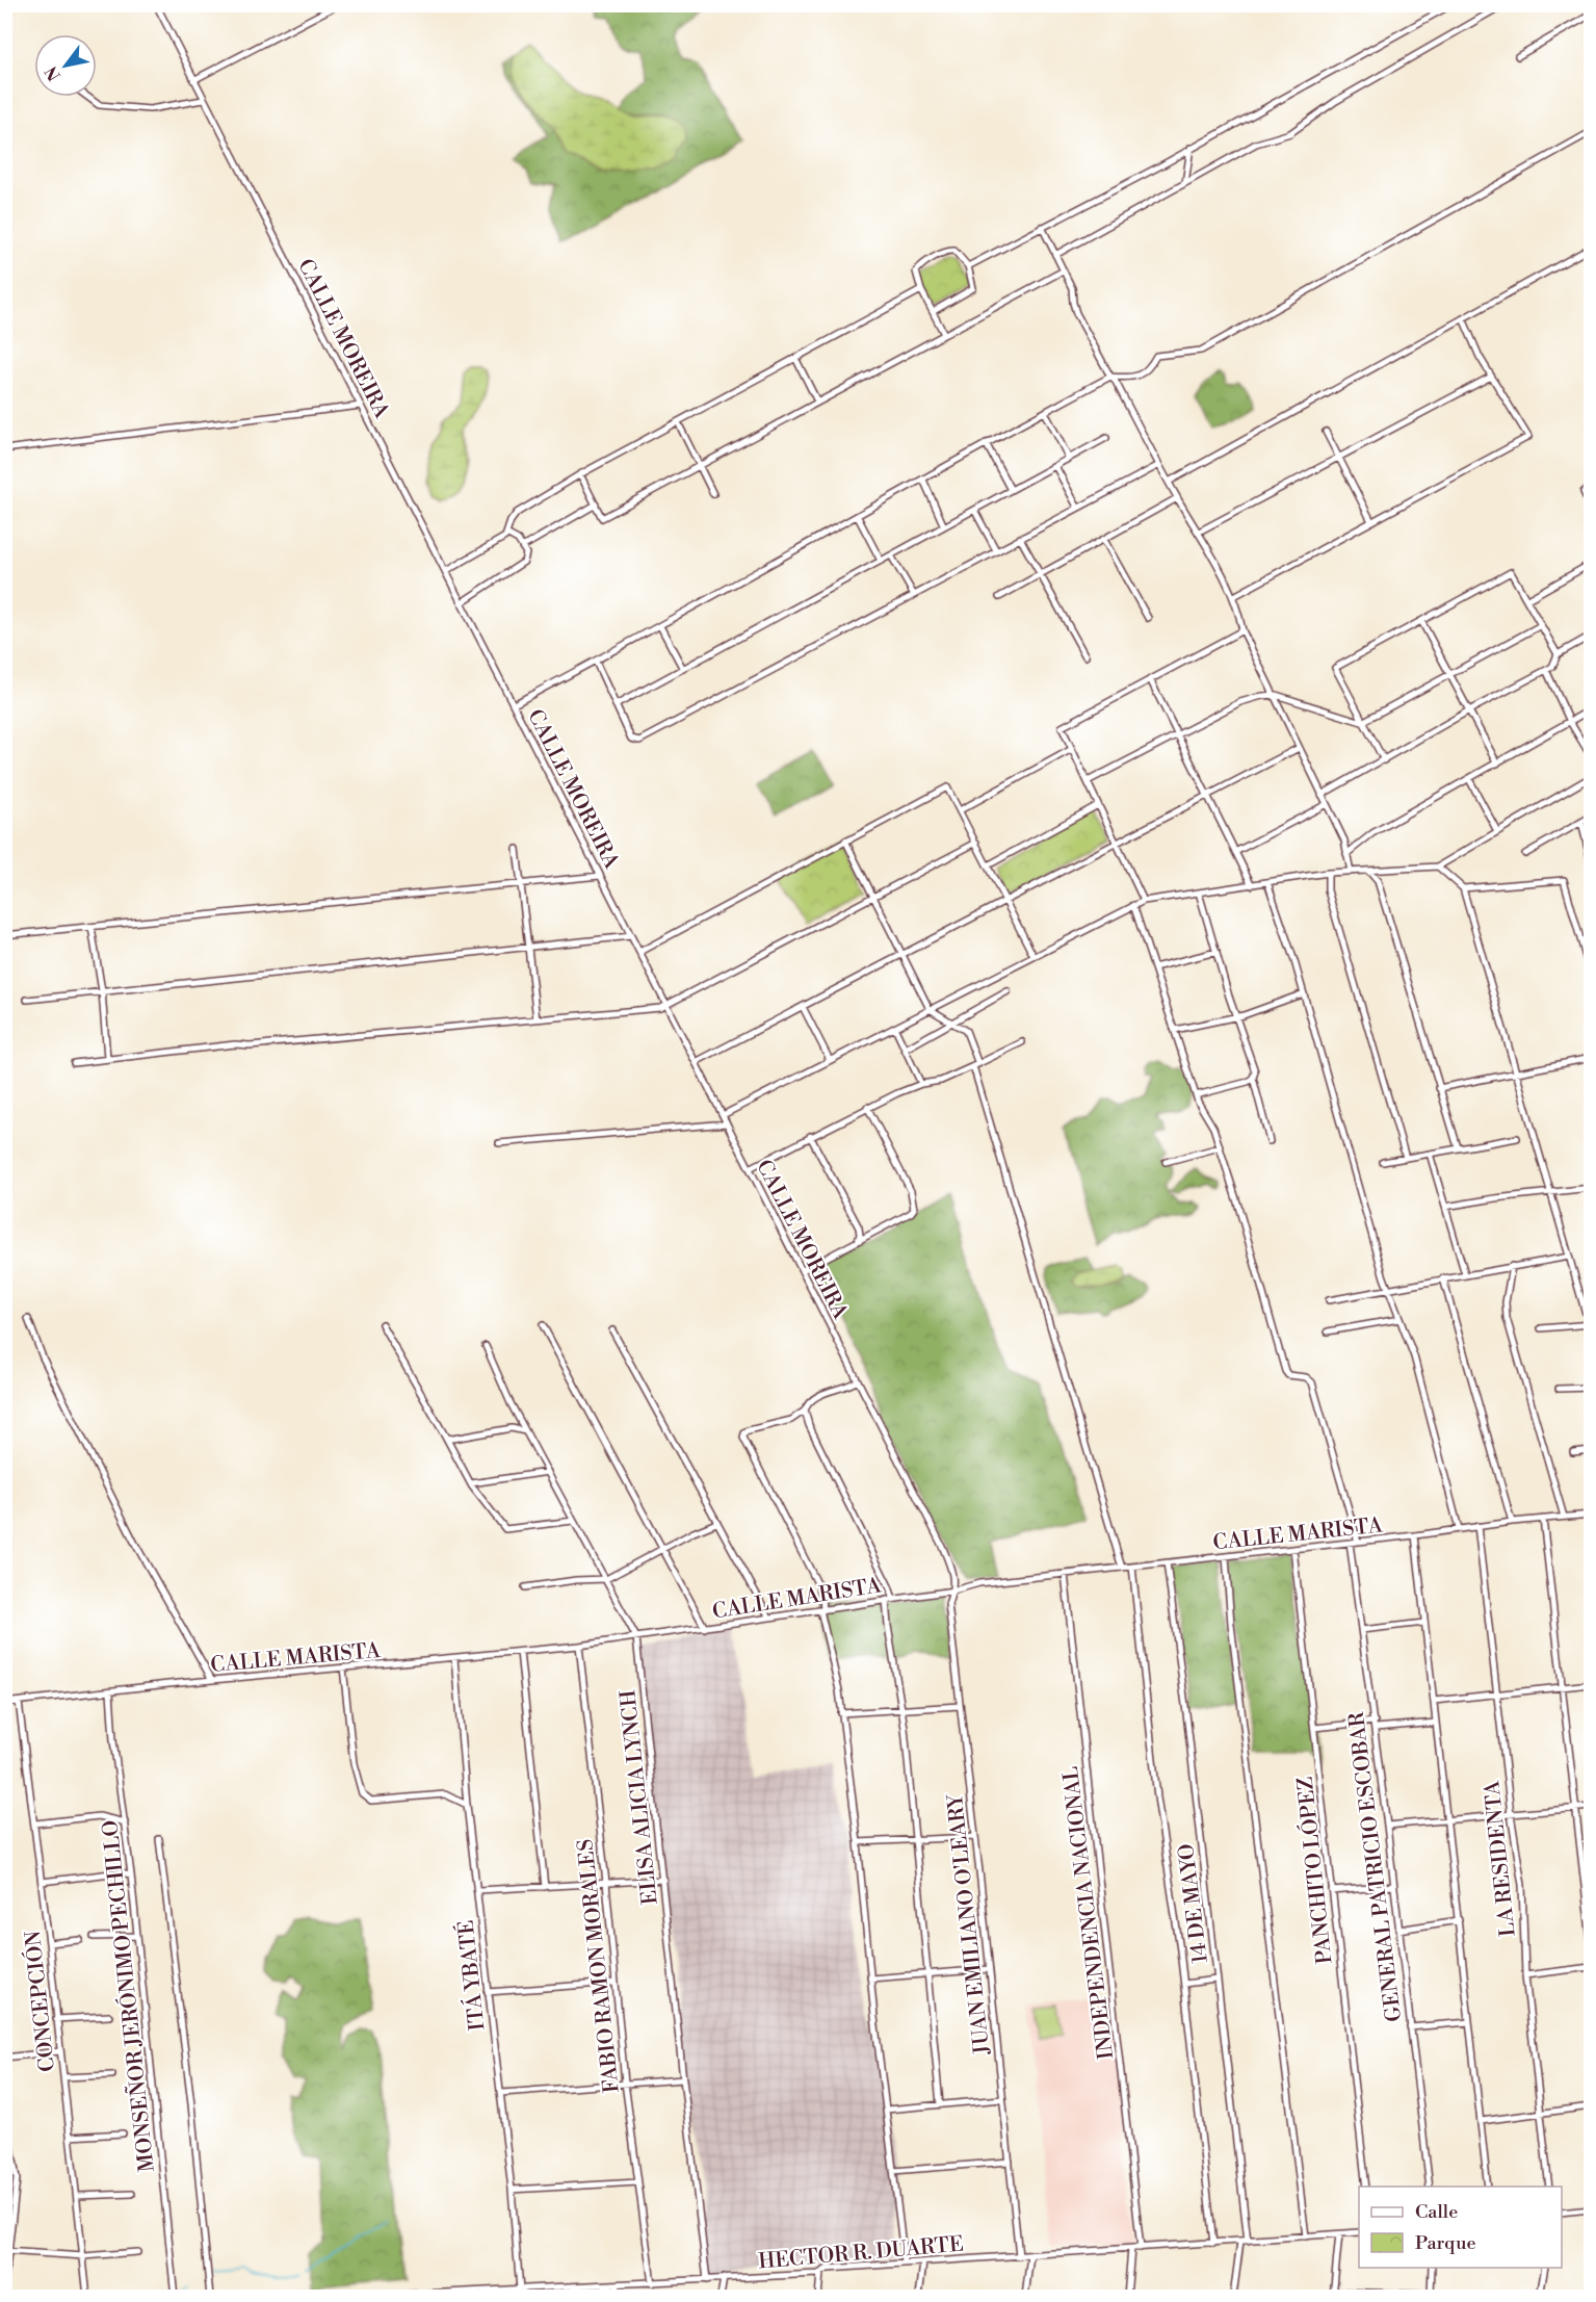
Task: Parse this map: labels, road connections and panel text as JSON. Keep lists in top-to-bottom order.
{
  "streets": {
    "street": [
      "CALLE MOREIRA",
      "CALLE MARISTA",
      "ELISA ALICIA LYNCH",
      "LA RESIDENTA",
      "GENERAL PATRICIO ESCOBAR",
      "PANCHITO LÓPEZ",
      "14 DE MAYO",
      "INDEPENDENCIA NACIONAL",
      "JUAN EMILIANO O'LEARY",
      "FABIO RAMON MORALES",
      "ITÁ YBATÉ",
      "MONSEÑOR JERÓNIMO PECHILLO",
      "CONCEPCIÓN",
      "HECTOR R. DUARTE"
    ]
  },
  "crossings": [
    ["CALLE MOREIRA", "CALLE MARISTA"],
    ["CALLE MOREIRA", "JUAN EMILIANO O'LEARY"],
    ["CALLE MARISTA", "ELISA ALICIA LYNCH"],
    ["CALLE MARISTA", "LA RESIDENTA"],
    ["CALLE MARISTA", "GENERAL PATRICIO ESCOBAR"],
    ["CALLE MARISTA", "PANCHITO LÓPEZ"],
    ["CALLE MARISTA", "14 DE MAYO"],
    ["CALLE MARISTA", "INDEPENDENCIA NACIONAL"],
    ["CALLE MARISTA", "JUAN EMILIANO O'LEARY"],
    ["CALLE MARISTA", "FABIO RAMON MORALES"],
    ["CALLE MARISTA", "ITÁ YBATÉ"],
    ["CALLE MARISTA", "MONSEÑOR JERÓNIMO PECHILLO"],
    ["CALLE MARISTA", "CONCEPCIÓN"],
    ["ELISA ALICIA LYNCH", "HECTOR R. DUARTE"],
    ["14 DE MAYO", "HECTOR R. DUARTE"],
    ["INDEPENDENCIA NACIONAL", "HECTOR R. DUARTE"],
    ["JUAN EMILIANO O'LEARY", "HECTOR R. DUARTE"],
    ["FABIO RAMON MORALES", "HECTOR R. DUARTE"],
    ["ITÁ YBATÉ", "HECTOR R. DUARTE"]
  ],
  "legend": ["Calle", "Parque"],
  "north": "bottom left"
}
